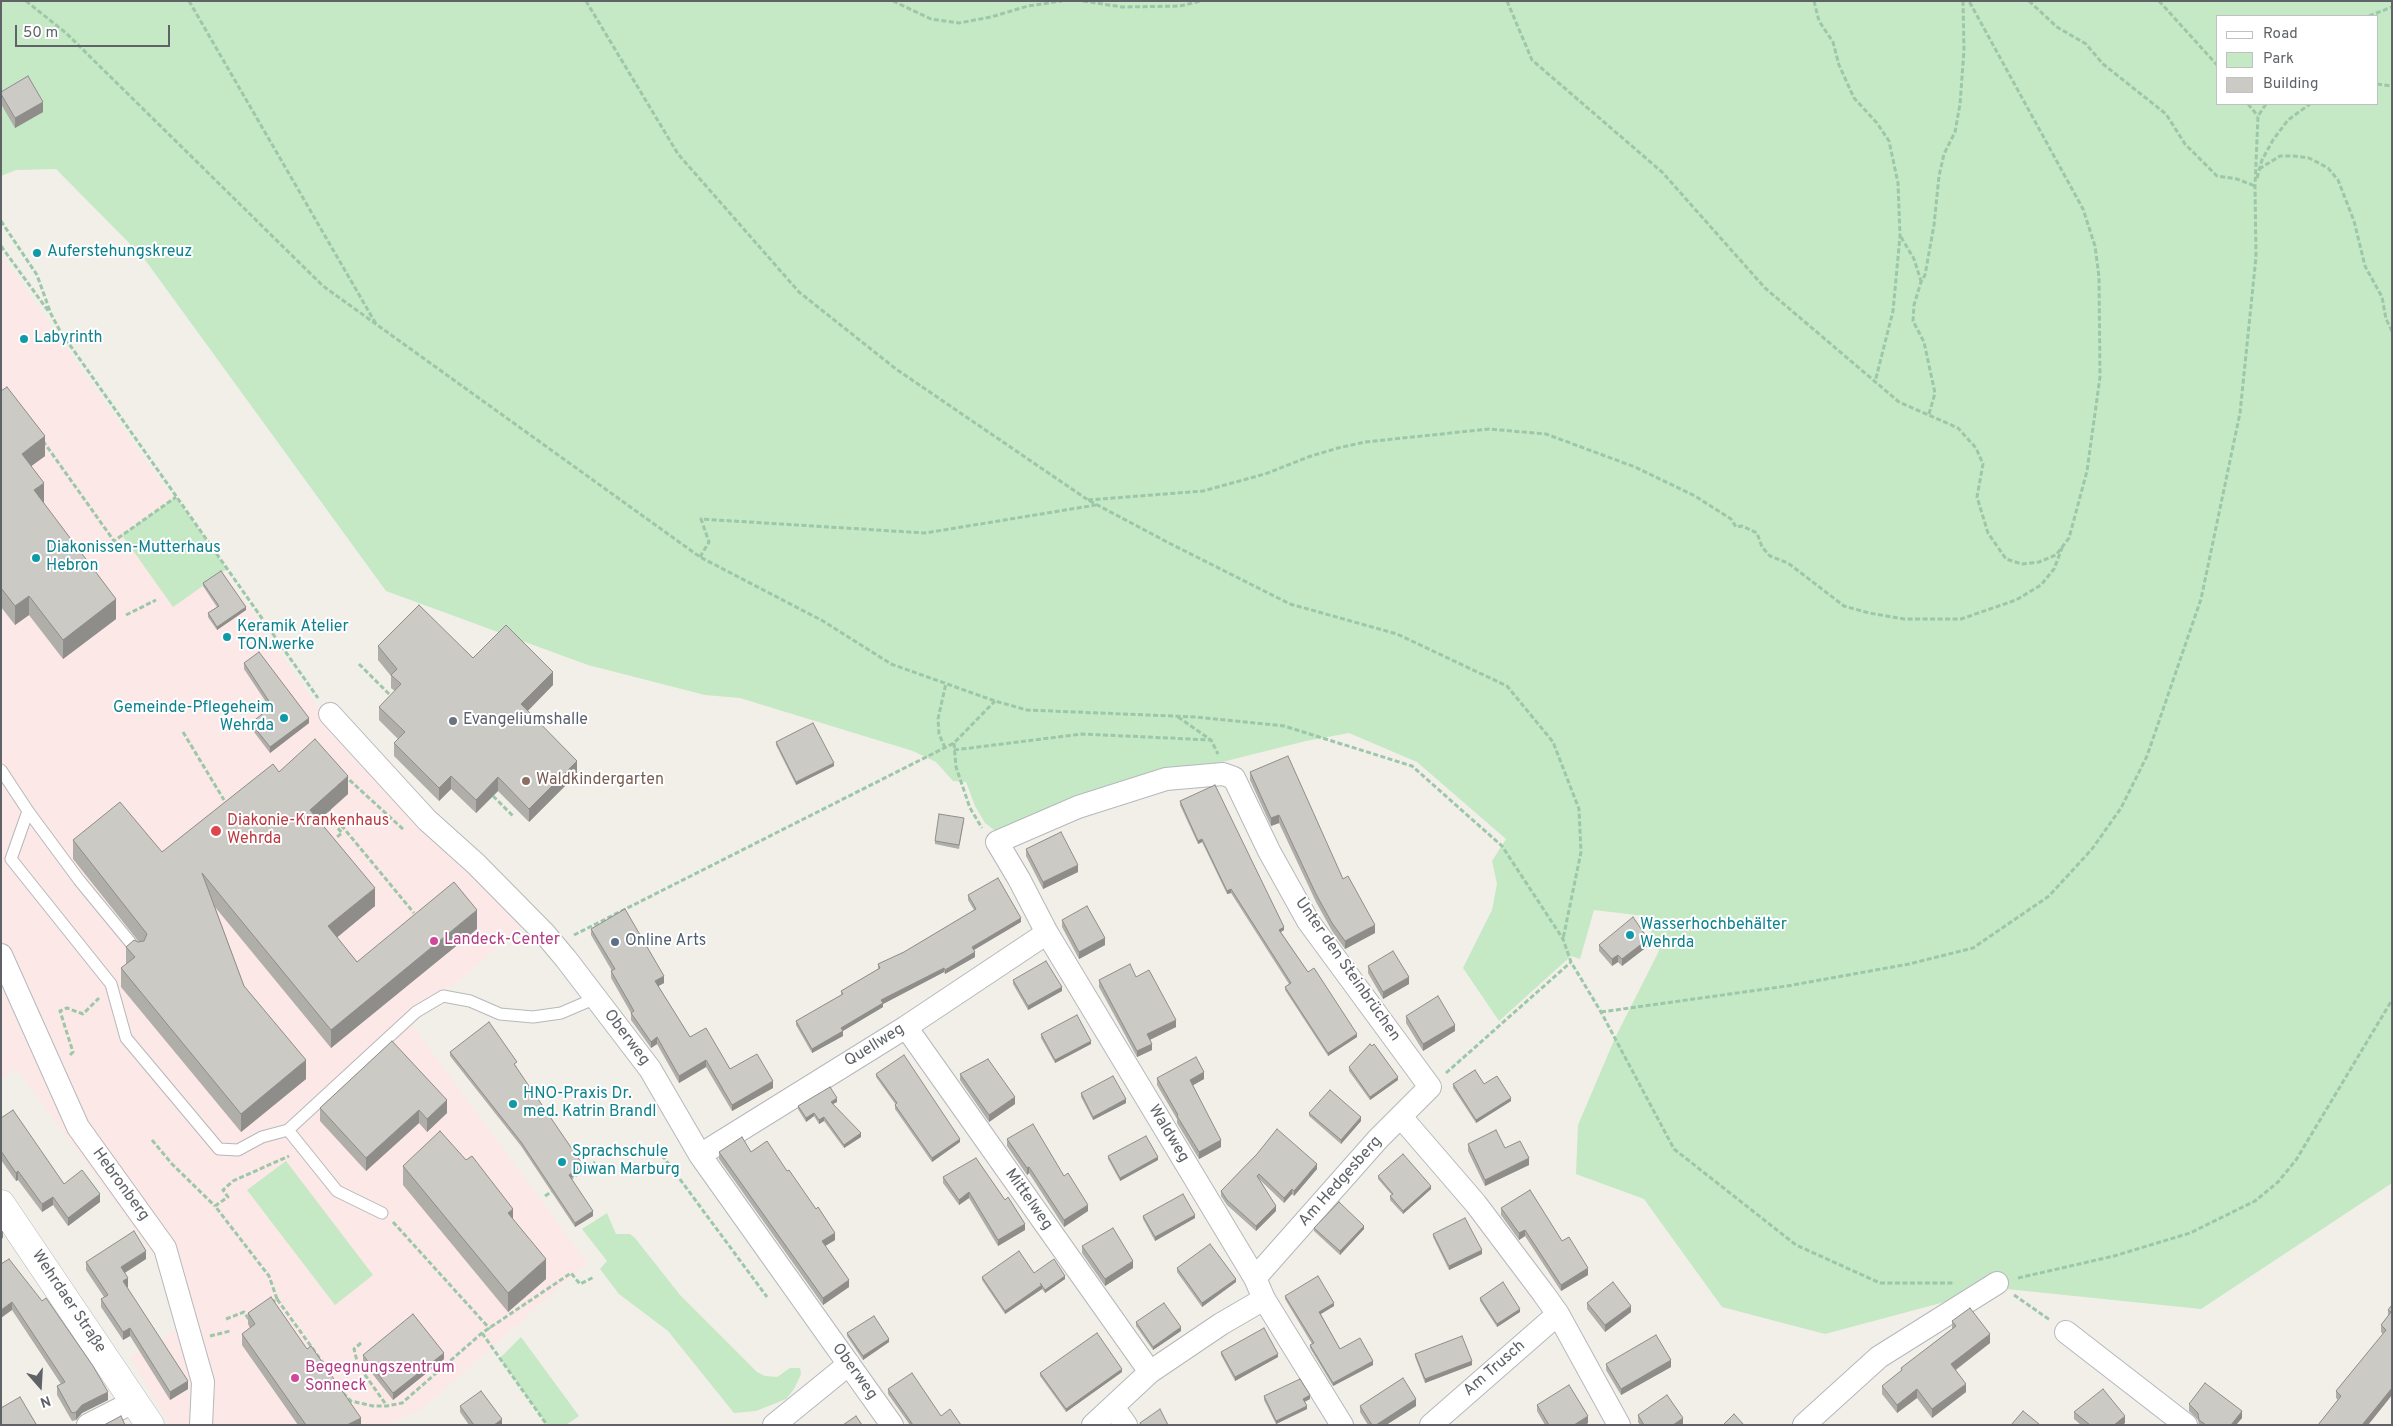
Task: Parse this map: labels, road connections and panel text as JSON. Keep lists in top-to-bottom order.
{
  "streets": {
    "main road": ["Wehrdaer Straße"],
    "street": [
      "Unter den Steinbrüchen",
      "Oberweg",
      "Quellweg",
      "Waldweg",
      "Am Hedgesberg",
      "Hebronberg",
      "Mittelweg",
      "Am Trusch"
    ]
  },
  "crossings": [
    ["Unter den Steinbrüchen", "Waldweg"],
    ["Unter den Steinbrüchen", "Am Hedgesberg"],
    ["Oberweg", "Quellweg"],
    ["Quellweg", "Waldweg"],
    ["Quellweg", "Mittelweg"],
    ["Waldweg", "Am Hedgesberg"]
  ],
  "places": [
    "Auferstehungskreuz",
    "Labyrinth",
    "Diakonissen-Mutterhaus Hebron",
    "Keramik Atelier TON.werke",
    "Gemeinde-Pflegeheim Wehrda",
    "Evangeliumshalle",
    "Waldkindergarten",
    "Diakonie-Krankenhaus Wehrda",
    "Wasserhochbehälter Wehrda",
    "Landeck-Center",
    "Online Arts",
    "HNO-Praxis Dr. med. Katrin Brandl",
    "Sprachschule Diwan Marburg",
    "Begegnungszentrum Sonneck"
  ],
  "legend": ["Road", "Park", "Building"],
  "scale_bar": "50 m",
  "north": "bottom"
}
